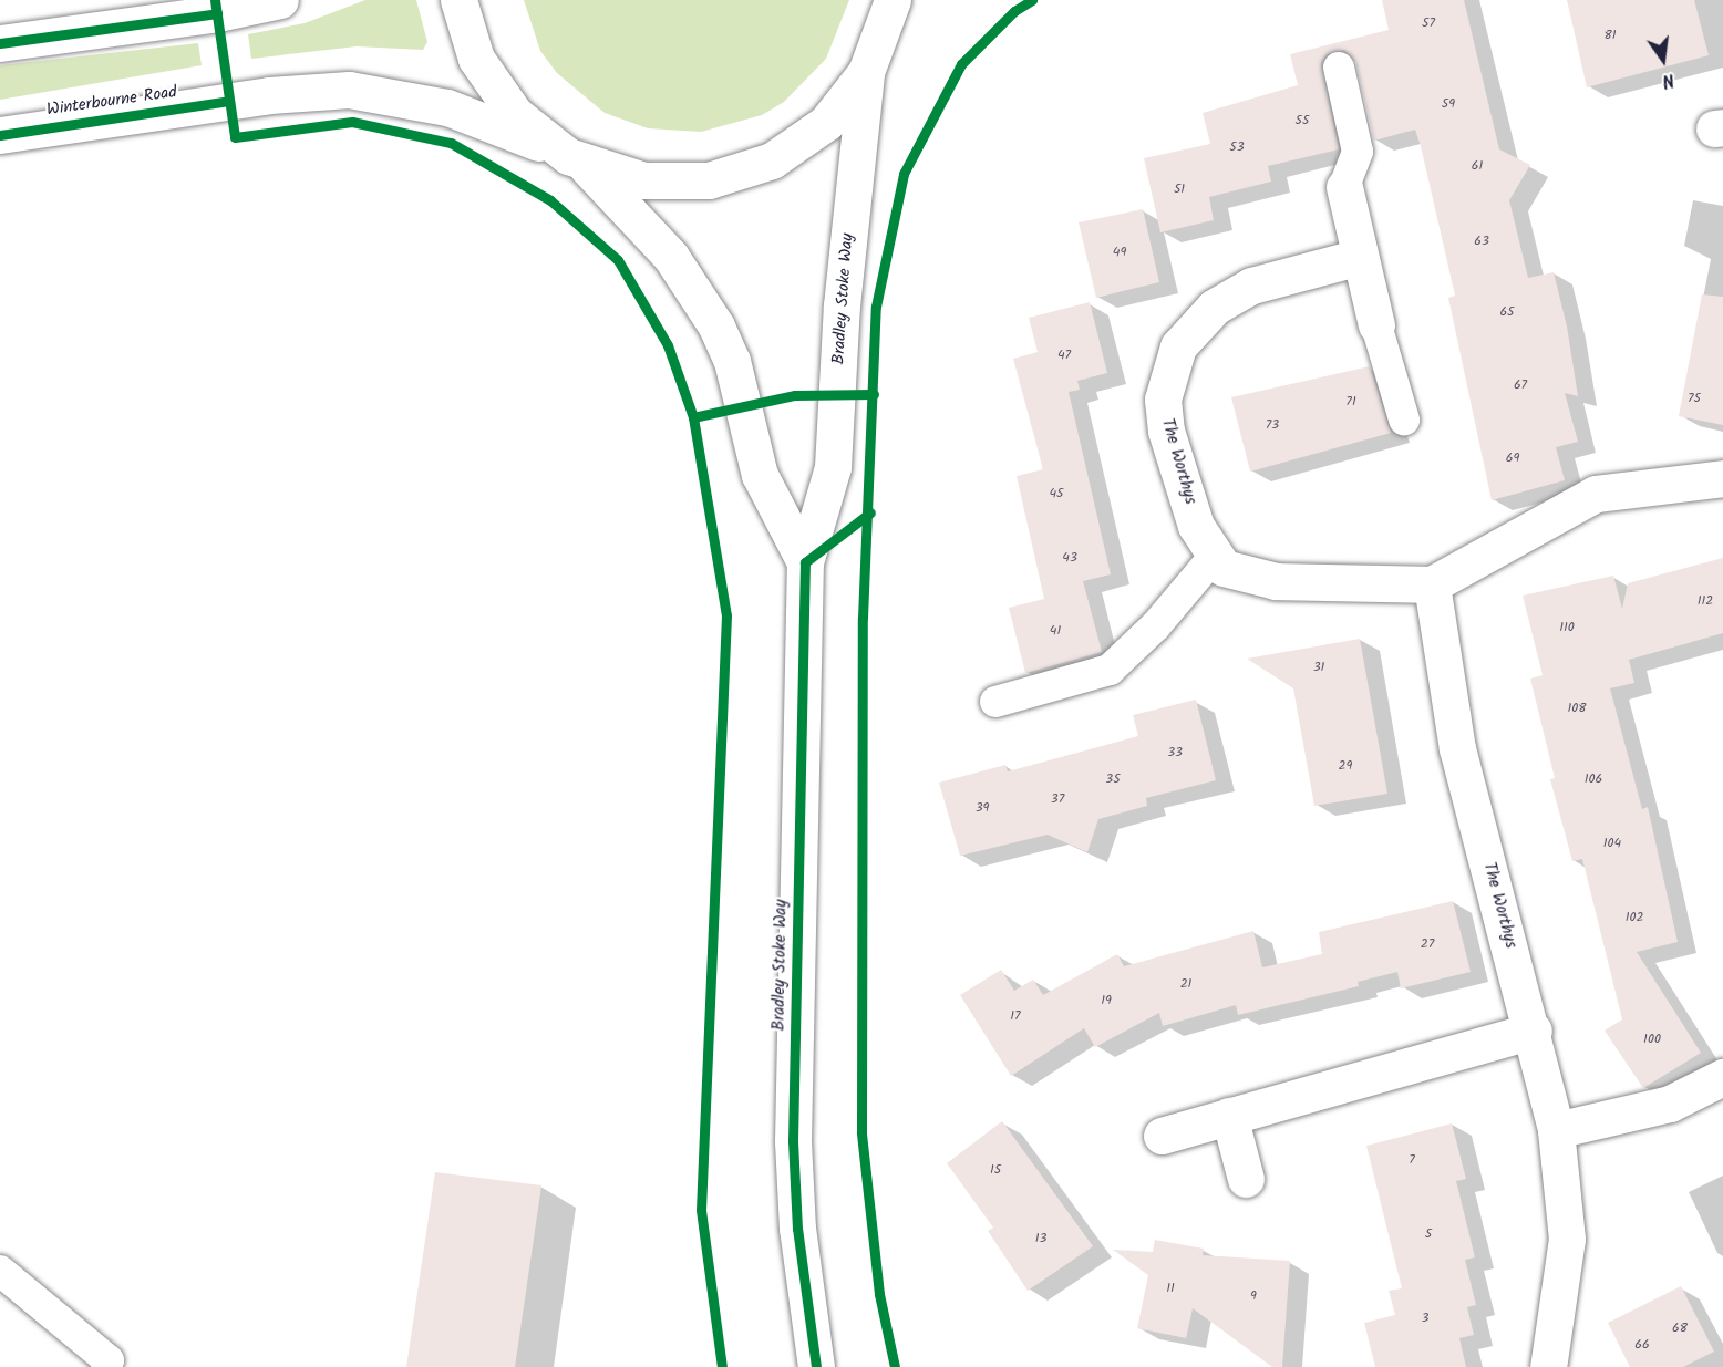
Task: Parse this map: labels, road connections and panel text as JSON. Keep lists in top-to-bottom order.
{
  "streets": {
    "street": ["Winterbourne Road", "Bradley Stoke Way", "The Worthys"]
  },
  "crossings": [
    ["Winterbourne Road", "Bradley Stoke Way"]
  ],
  "house_numbers": [
    "57",
    "81",
    "59",
    "55",
    "53",
    "61",
    "51",
    "63",
    "49",
    "65",
    "47",
    "67",
    "75",
    "71",
    "73",
    "69",
    "45",
    "43",
    "112",
    "110",
    "41",
    "31",
    "108",
    "33",
    "29",
    "35",
    "106",
    "37",
    "39",
    "104",
    "102",
    "27",
    "21",
    "19",
    "17",
    "100",
    "7",
    "15",
    "5",
    "13",
    "11",
    "9",
    "3",
    "68",
    "66"
  ],
  "north": "bottom"
}
